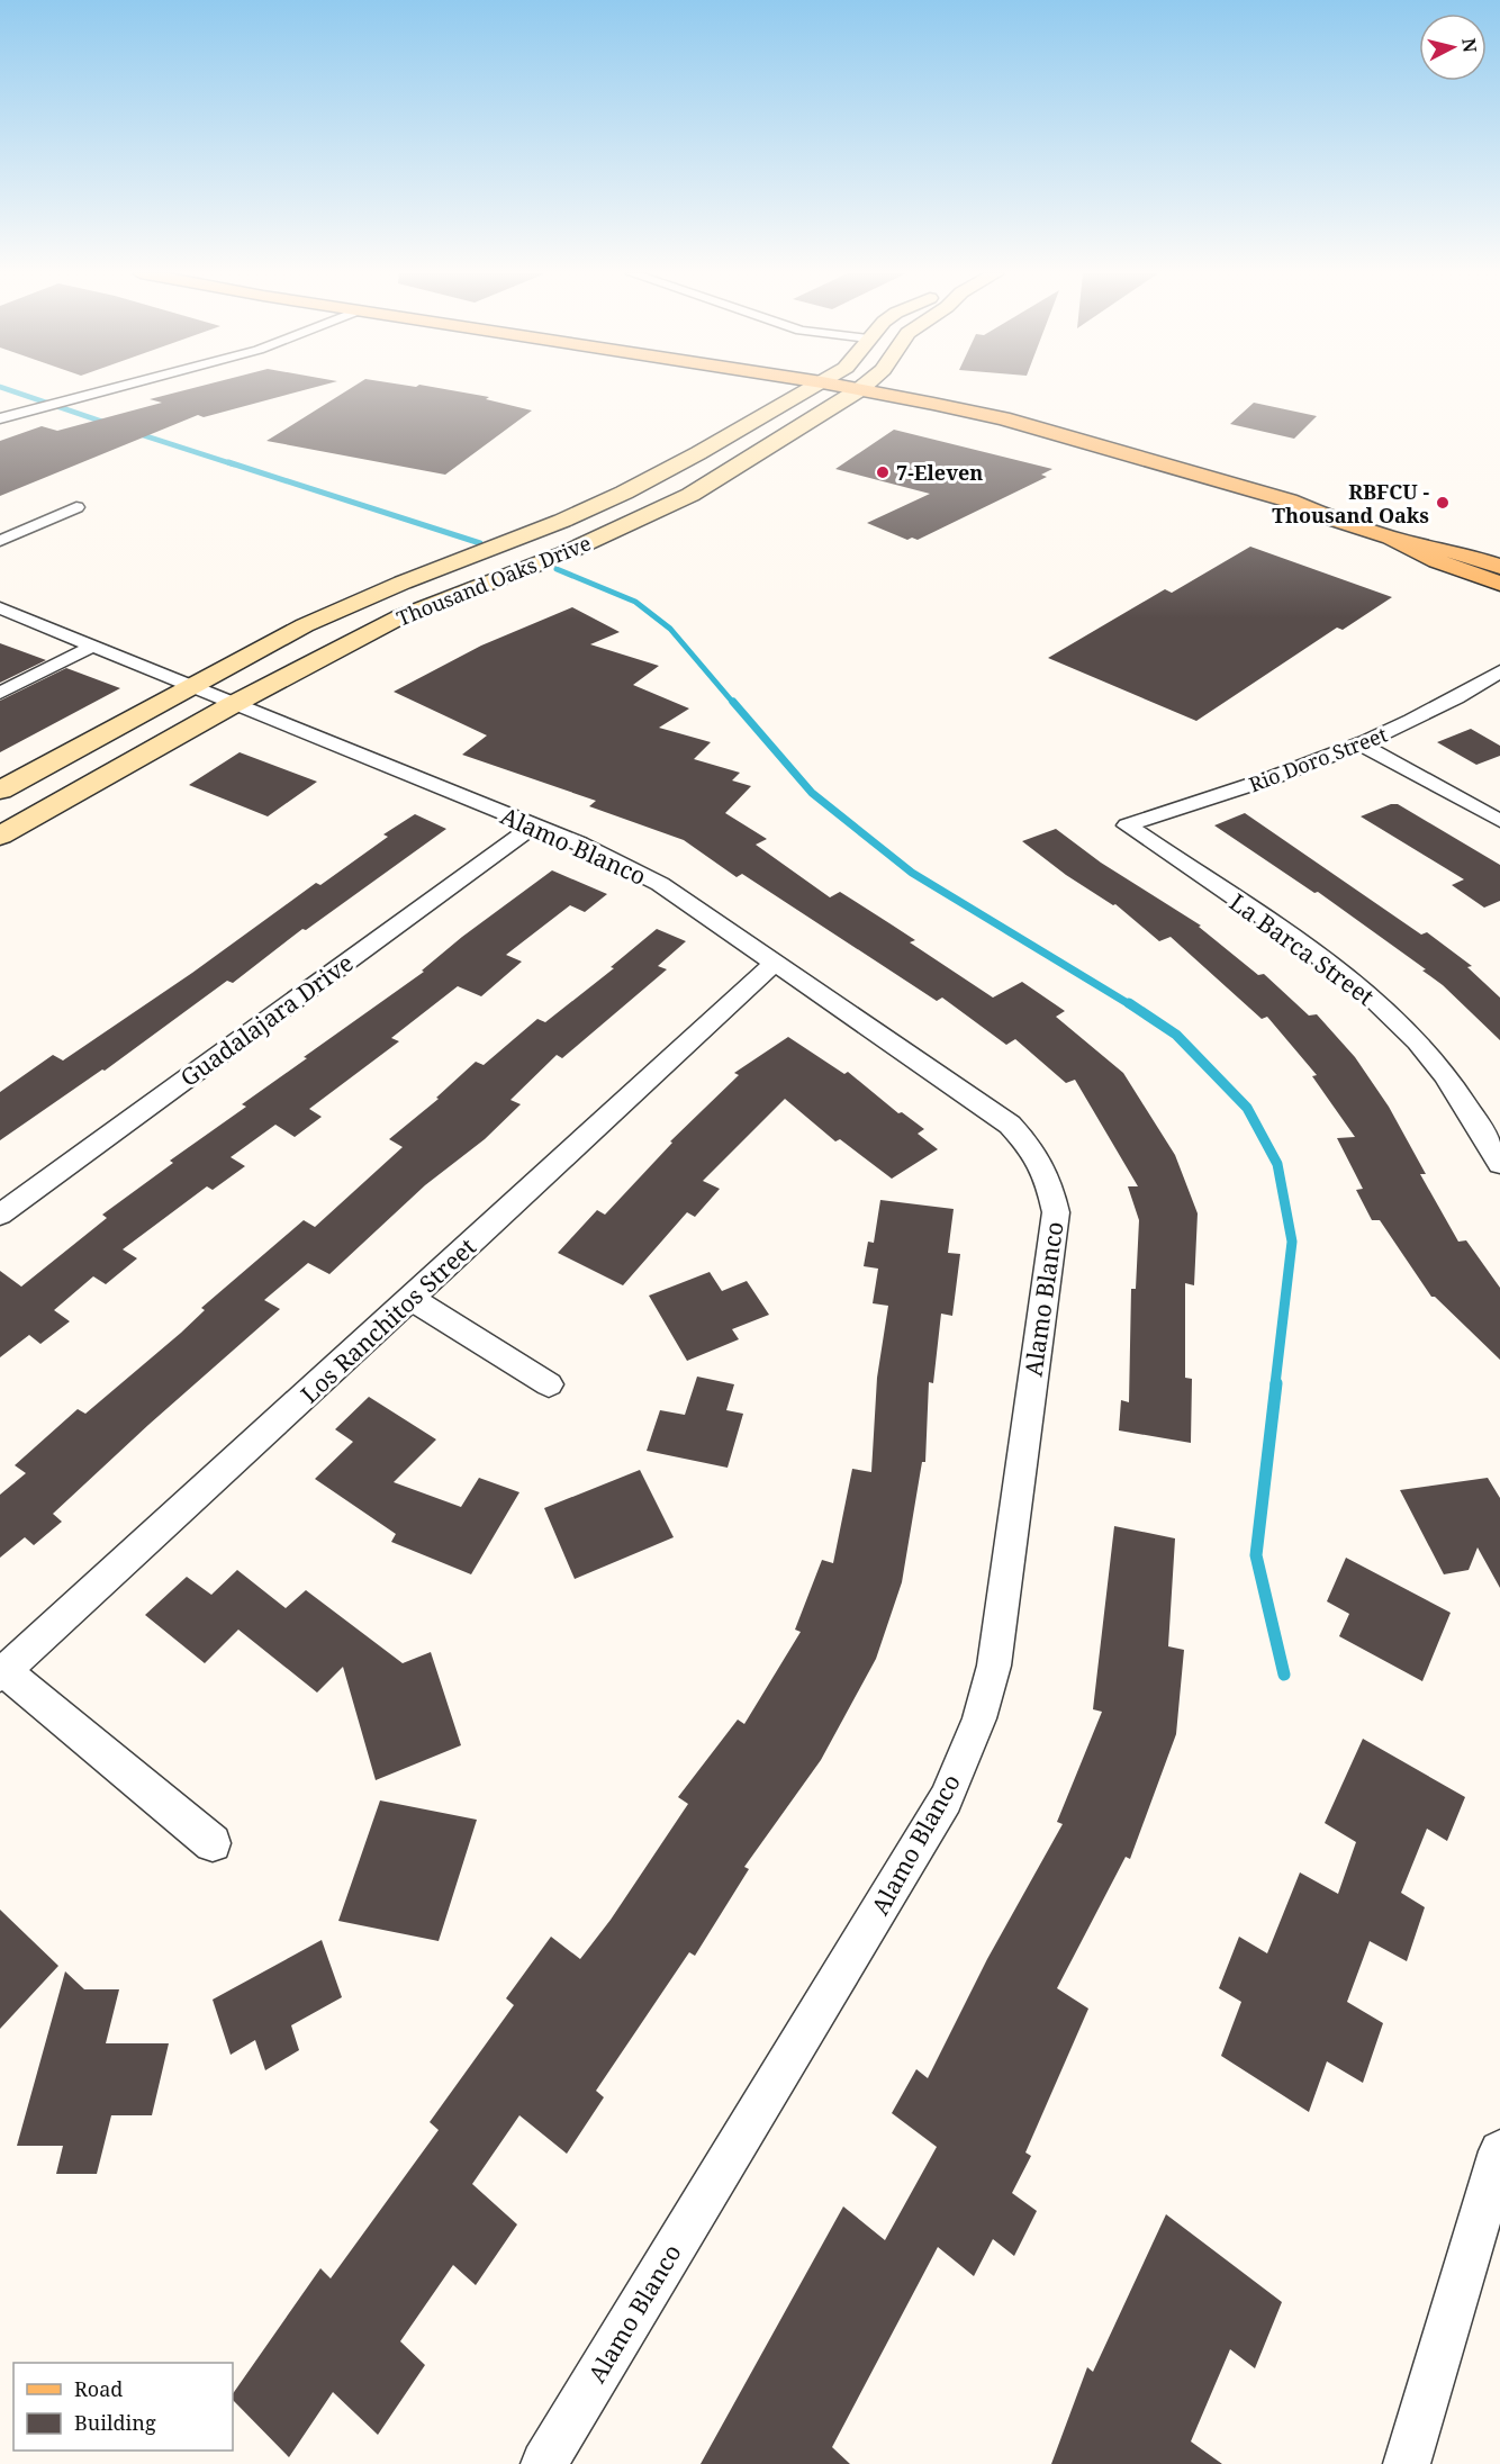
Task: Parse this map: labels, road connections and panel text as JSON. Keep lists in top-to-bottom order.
{
  "streets": {
    "main road": ["Thousand Oaks Drive"],
    "street": [
      "Rio Doro Street",
      "Alamo Blanco",
      "La Barca Street",
      "Guadalajara Drive",
      "Los Ranchitos Street"
    ]
  },
  "crossings": [
    ["Thousand Oaks Drive", "Alamo Blanco"],
    ["Rio Doro Street", "La Barca Street"],
    ["Alamo Blanco", "Guadalajara Drive"],
    ["Alamo Blanco", "Los Ranchitos Street"]
  ],
  "places": ["7-Eleven", "RBFCU - Thousand Oaks"],
  "legend": ["Road", "Building"],
  "north": "right"
}
